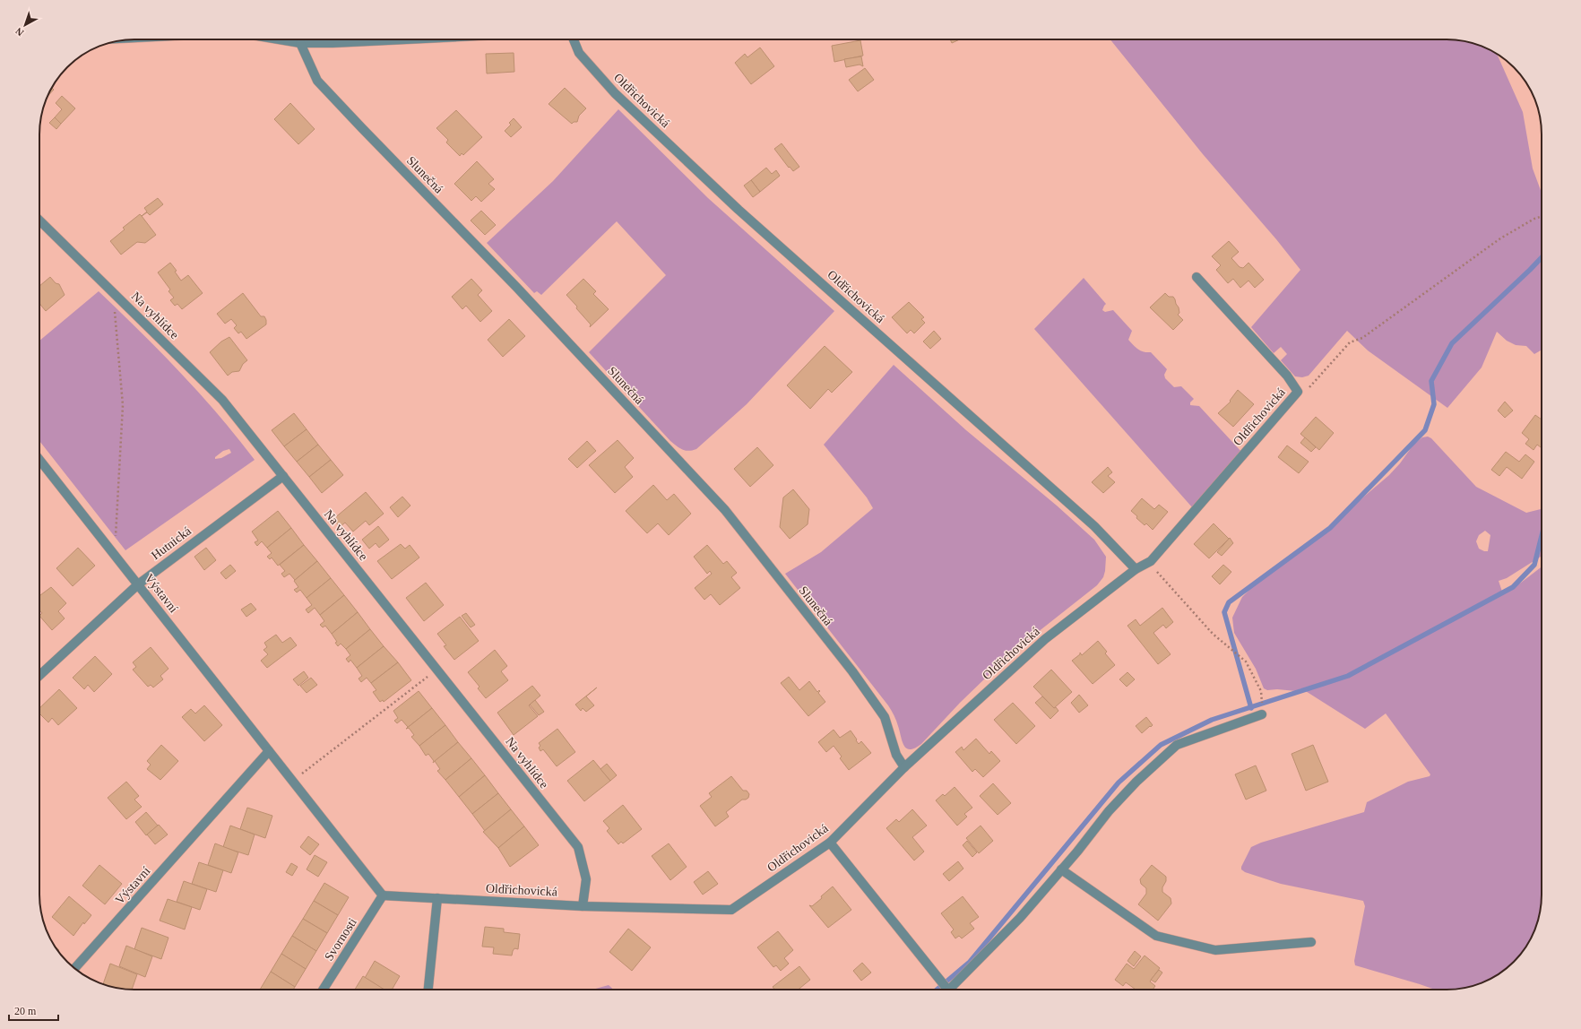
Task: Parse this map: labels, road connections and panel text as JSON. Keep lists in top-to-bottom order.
{
  "streets": {
    "street": [
      "Oldřichovická",
      "Slunečná",
      "Na vyhlídce",
      "Hutnická",
      "Výstavní",
      "Svornosti"
    ]
  },
  "crossings": [
    ["Oldřichovická", "Slunečná"],
    ["Oldřichovická", "Na vyhlídce"],
    ["Oldřichovická", "Výstavní"],
    ["Oldřichovická", "Svornosti"],
    ["Na vyhlídce", "Hutnická"],
    ["Hutnická", "Výstavní"],
    ["Výstavní", "Svornosti"]
  ],
  "scale_bar": "20 m",
  "north": "bottom left"
}
